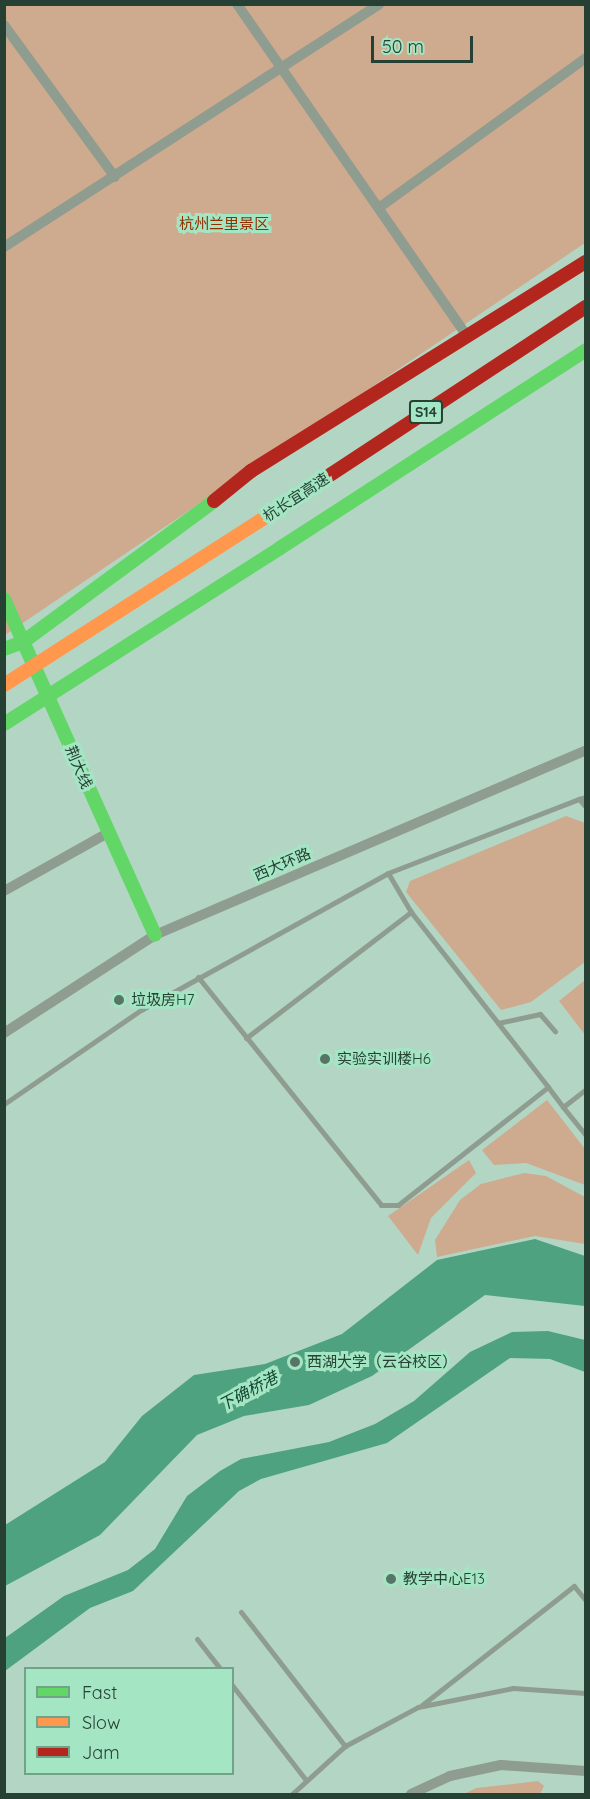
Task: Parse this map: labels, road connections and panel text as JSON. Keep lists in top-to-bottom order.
{
  "streets": {
    "main road": ["S14", "杭长宜高速", "荆大线"],
    "street": ["西大环路"]
  },
  "crossings": [
    ["荆大线", "西大环路"]
  ],
  "water": ["下确桥港"],
  "parks": ["杭州兰里景区"],
  "places": [
    "垃圾房H7",
    "实验实训楼H6",
    "西湖大学（云谷校区）",
    "教学中心E13"
  ],
  "legend": ["Fast", "Slow", "Jam"],
  "scale_bar": "50 m"
}
